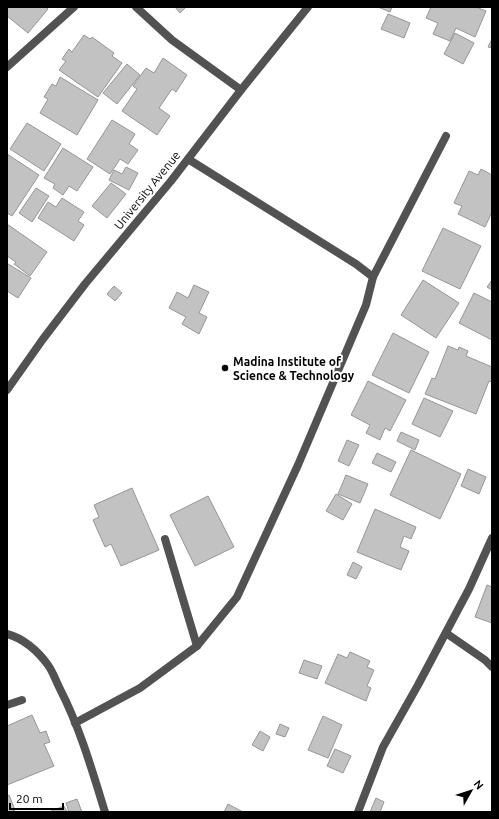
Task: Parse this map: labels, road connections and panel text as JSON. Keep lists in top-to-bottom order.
{
  "streets": {
    "street": ["University Avenue"]
  },
  "places": ["Madina Institute of Science & Technology"],
  "scale_bar": "20 m",
  "north": "top right"
}
